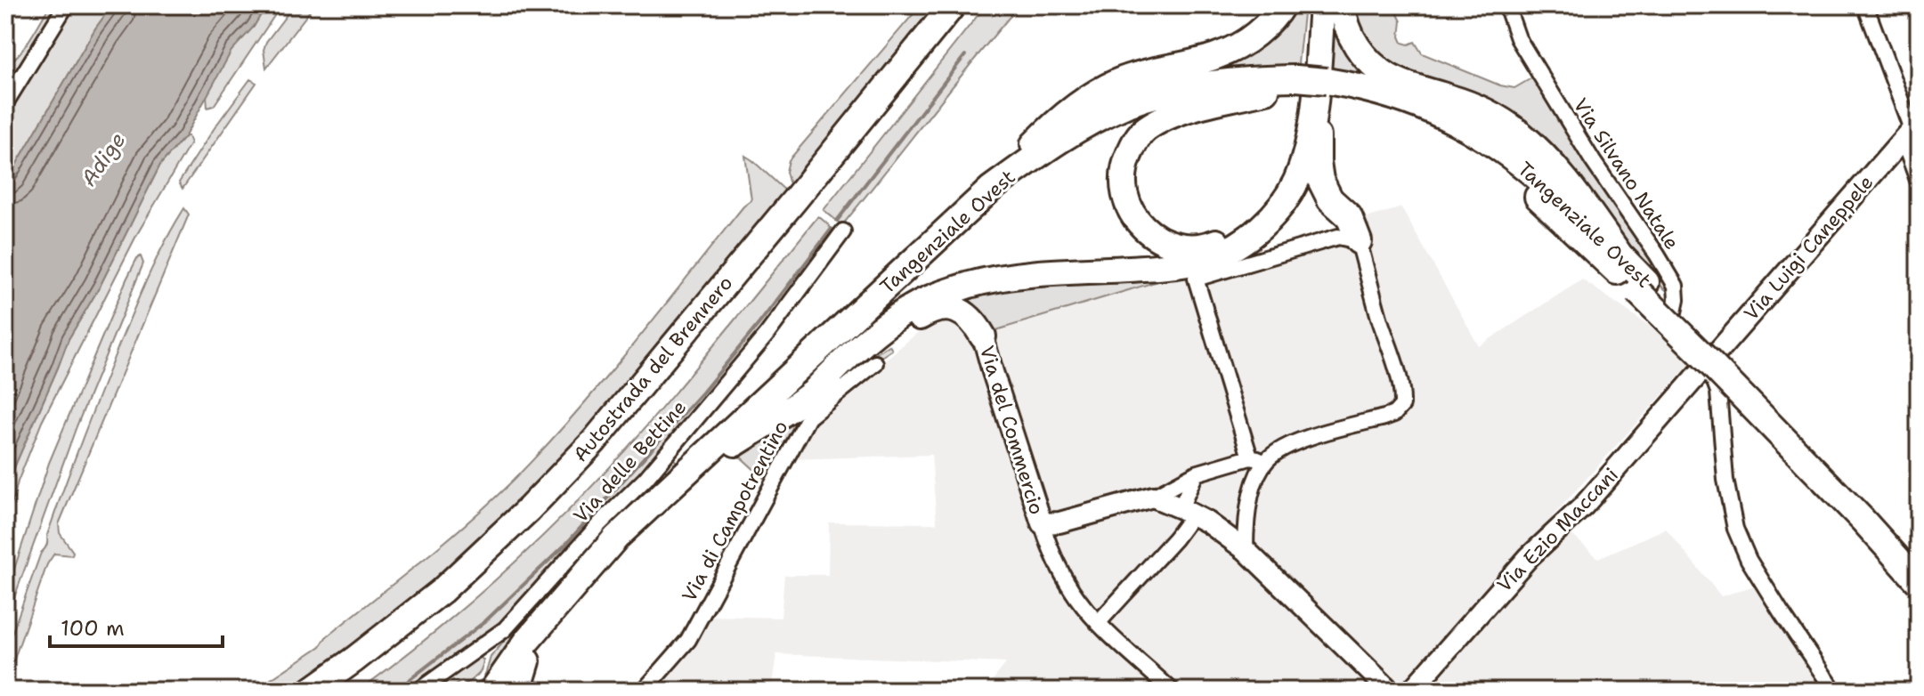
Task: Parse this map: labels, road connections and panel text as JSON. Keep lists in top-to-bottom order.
{
  "streets": {
    "highway": ["Tangenziale Ovest", "Autostrada del Brennero"],
    "street": [
      "Via Silvano Natale",
      "Via Luigi Caneppele",
      "Via del Commercio",
      "Via delle Bettine",
      "Via di Campotrentino",
      "Via Ezio Maccani"
    ]
  },
  "crossings": [
    ["Via Silvano Natale", "Via Luigi Caneppele"],
    ["Via Silvano Natale", "Via Ezio Maccani"],
    ["Via Luigi Caneppele", "Via Ezio Maccani"]
  ],
  "water": ["Adige"],
  "scale_bar": "100 m"
}
